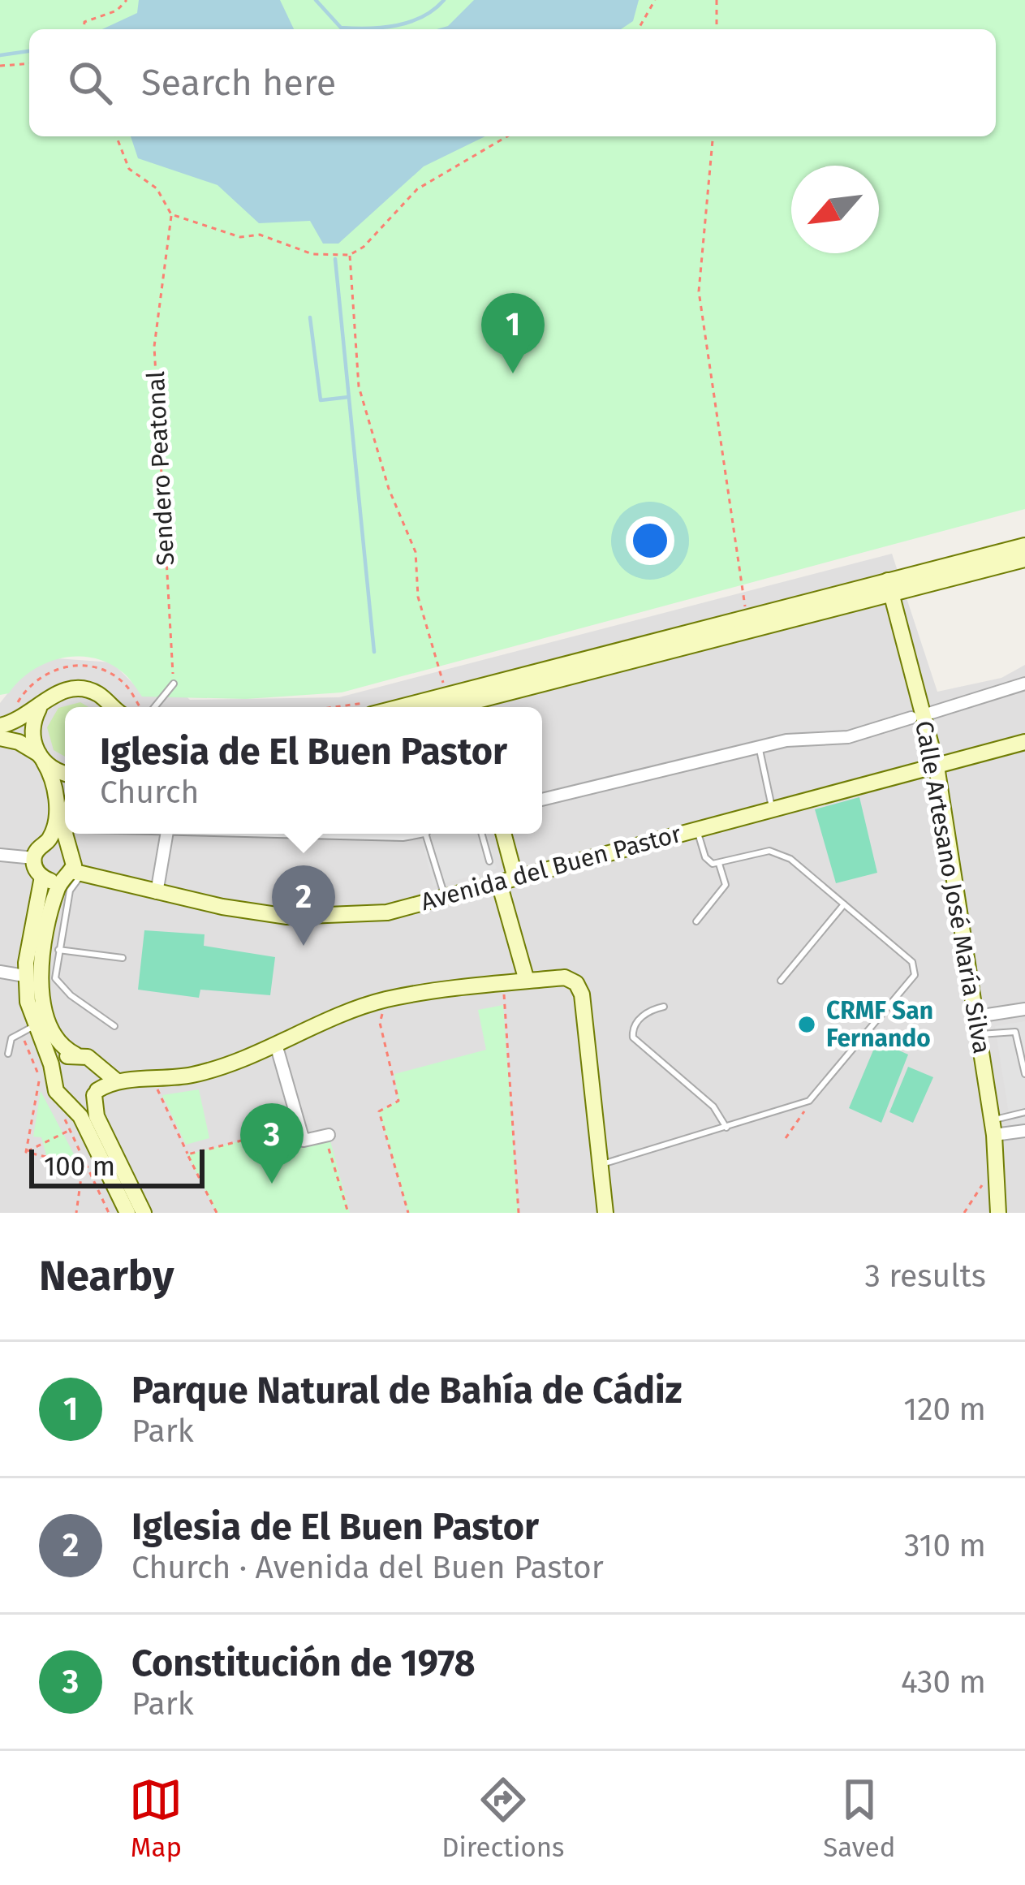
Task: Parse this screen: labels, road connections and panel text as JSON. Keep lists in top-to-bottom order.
{
  "streets": {
    "street": ["Avenida del Buen Pastor", "Calle Artesano José María Silva"],
    "path": ["Sendero Peatonal"]
  },
  "crossings": [
    ["Avenida del Buen Pastor", "Calle Artesano José María Silva"]
  ],
  "places": ["CRMF San Fernando"],
  "scale_bar": "100 m",
  "north": "bottom left",
  "page": {
    "search": "Search here",
    "pins": ["1", "2", "3"],
    "popup": ["Iglesia de El Buen Pastor", "Church"],
    "scale": "100 m",
    "heading": ["Nearby", "3 results"],
    "list": [
      {
        "mark": "1",
        "name": "Parque Natural de Bahía de Cádiz",
        "note": "Park",
        "value": "120 m"
      },
      {
        "mark": "2",
        "name": "Iglesia de El Buen Pastor",
        "note": "Church · Avenida del Buen Pastor",
        "value": "310 m"
      },
      {
        "mark": "3",
        "name": "Constitución de 1978",
        "note": "Park",
        "value": "430 m"
      }
    ],
    "nav": ["Map", "Directions", "Saved"]
  }
}
